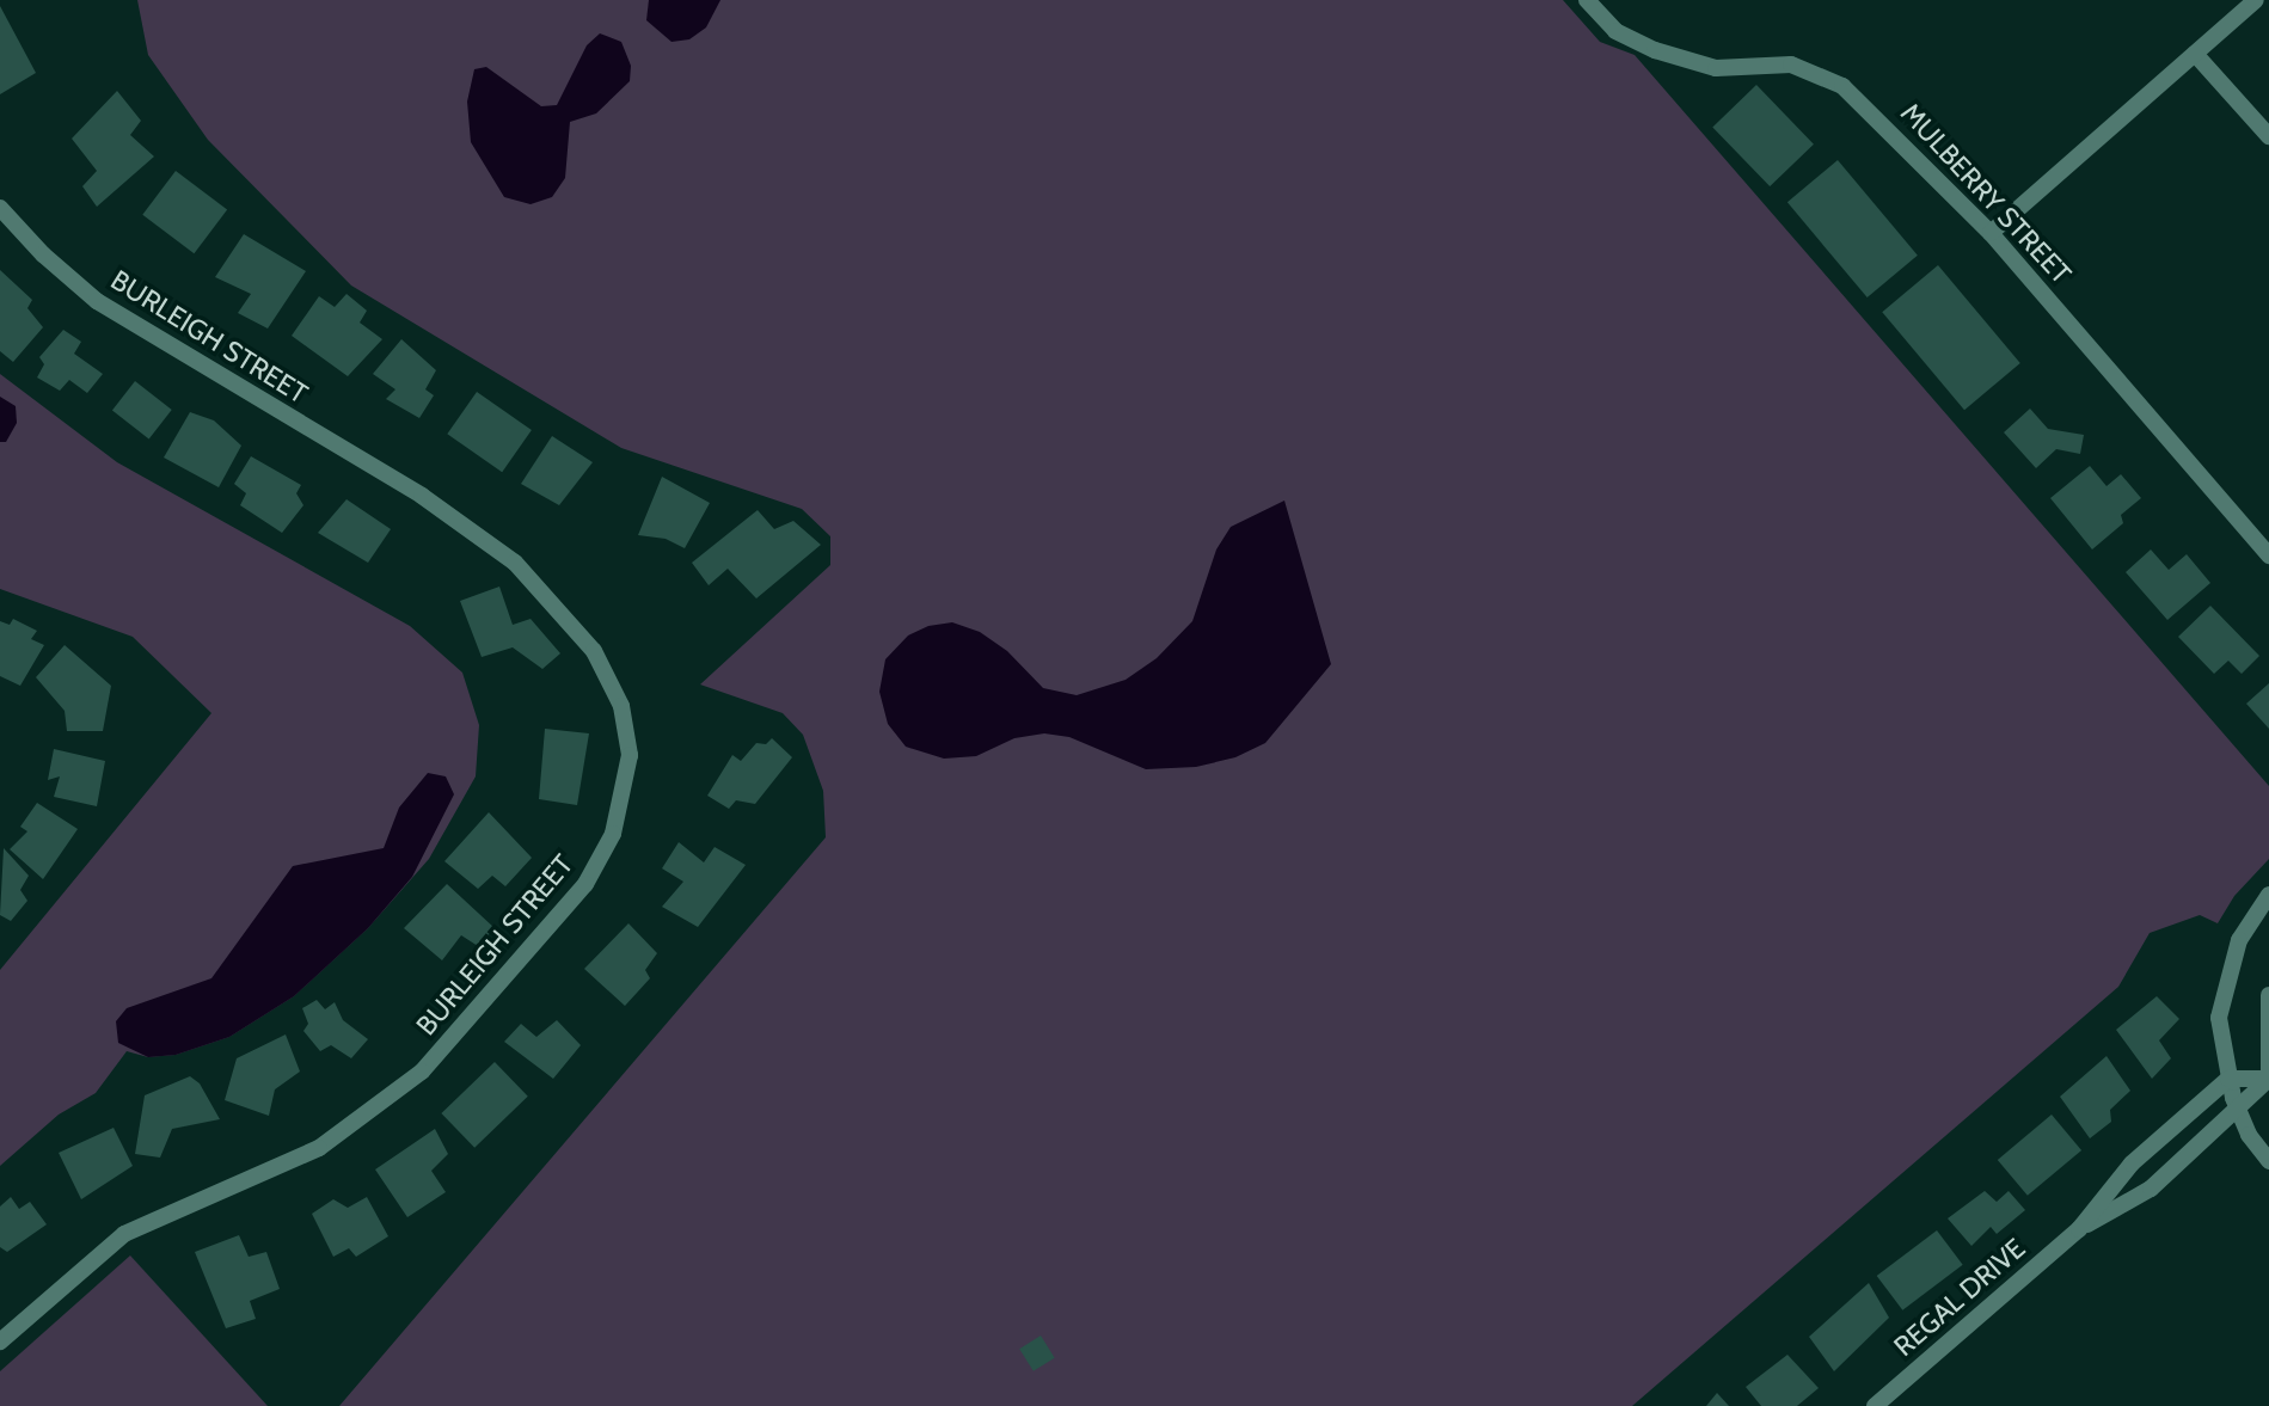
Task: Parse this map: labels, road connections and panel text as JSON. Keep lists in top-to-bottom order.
{
  "streets": {
    "street": ["MULBERRY STREET", "BURLEIGH STREET", "REGAL DRIVE"]
  }
}
